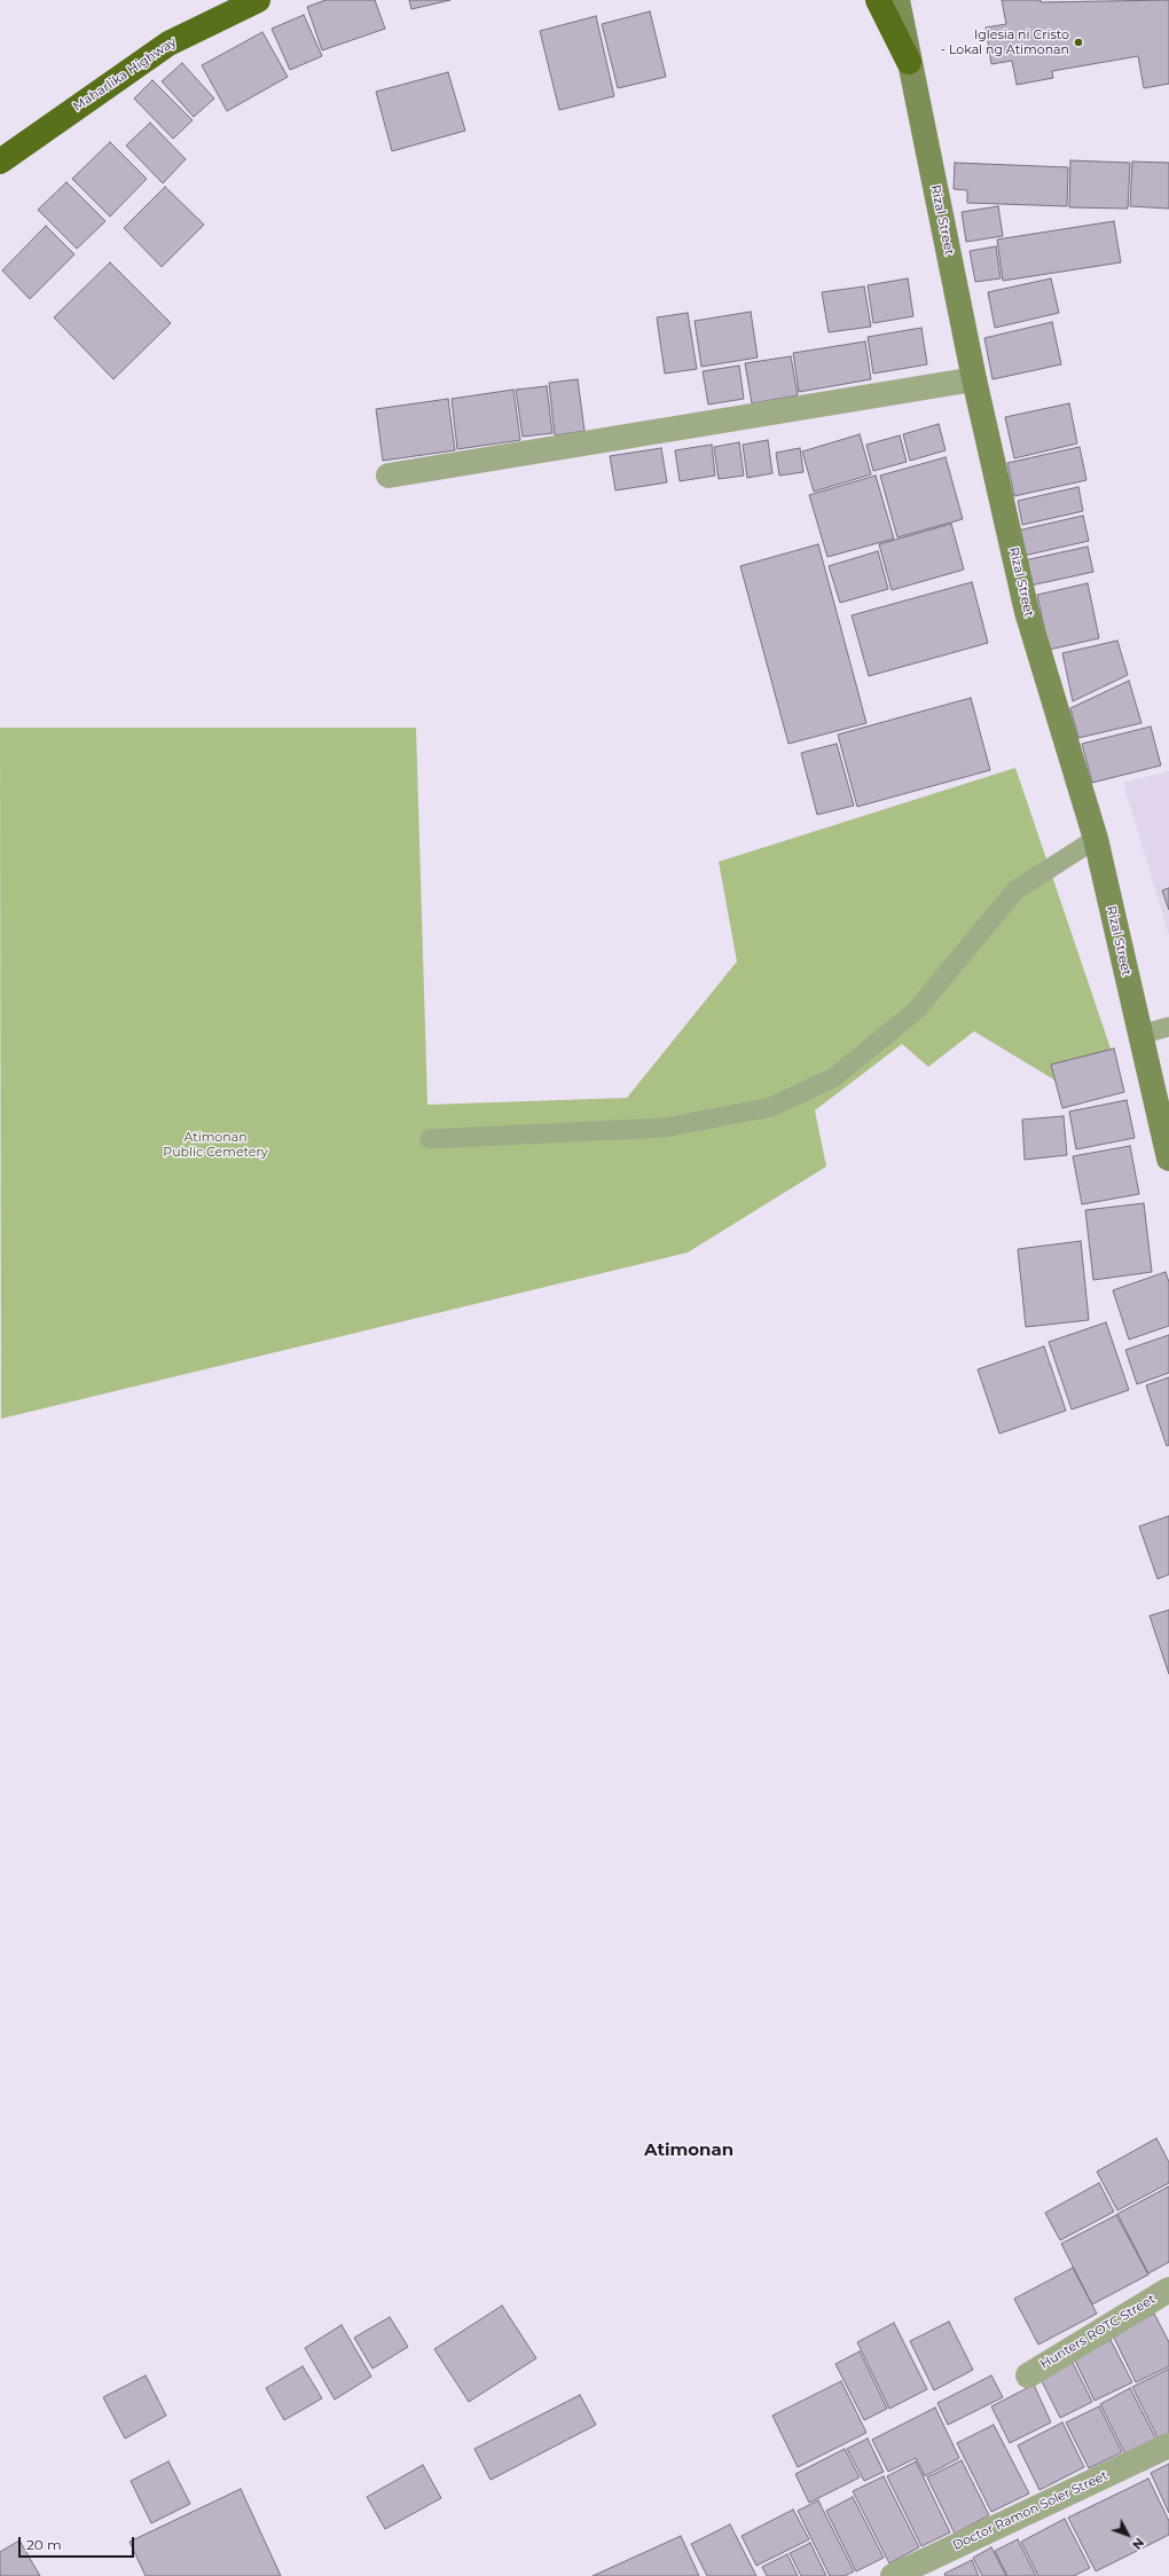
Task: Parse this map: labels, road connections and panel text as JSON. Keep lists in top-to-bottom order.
{
  "streets": {
    "highway": ["Maharlika Highway"],
    "main road": ["Rizal Street"],
    "street": ["Hunters ROTC Street", "Doctor Ramon Soler Street"]
  },
  "districts": ["Atimonan"],
  "parks": ["Atimonan Public Cemetery"],
  "places": ["Iglesia ni Cristo - Lokal ng Atimonan"],
  "scale_bar": "20 m",
  "north": "bottom right"
}
